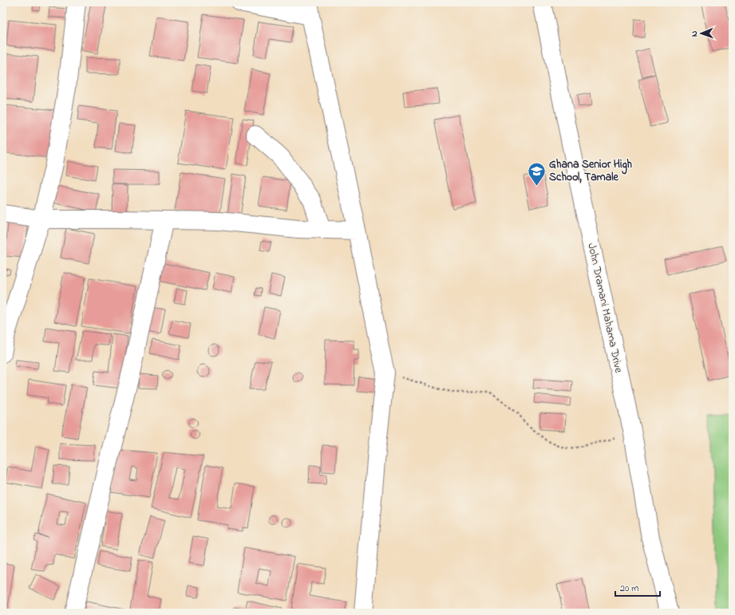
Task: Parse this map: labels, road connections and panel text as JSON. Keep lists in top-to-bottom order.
{
  "streets": {
    "street": ["John Dramani Mahama Drive"]
  },
  "places": {
    "school or university": ["Ghana Senior High School, Tamale"]
  },
  "scale_bar": "20 m",
  "north": "left"
}
